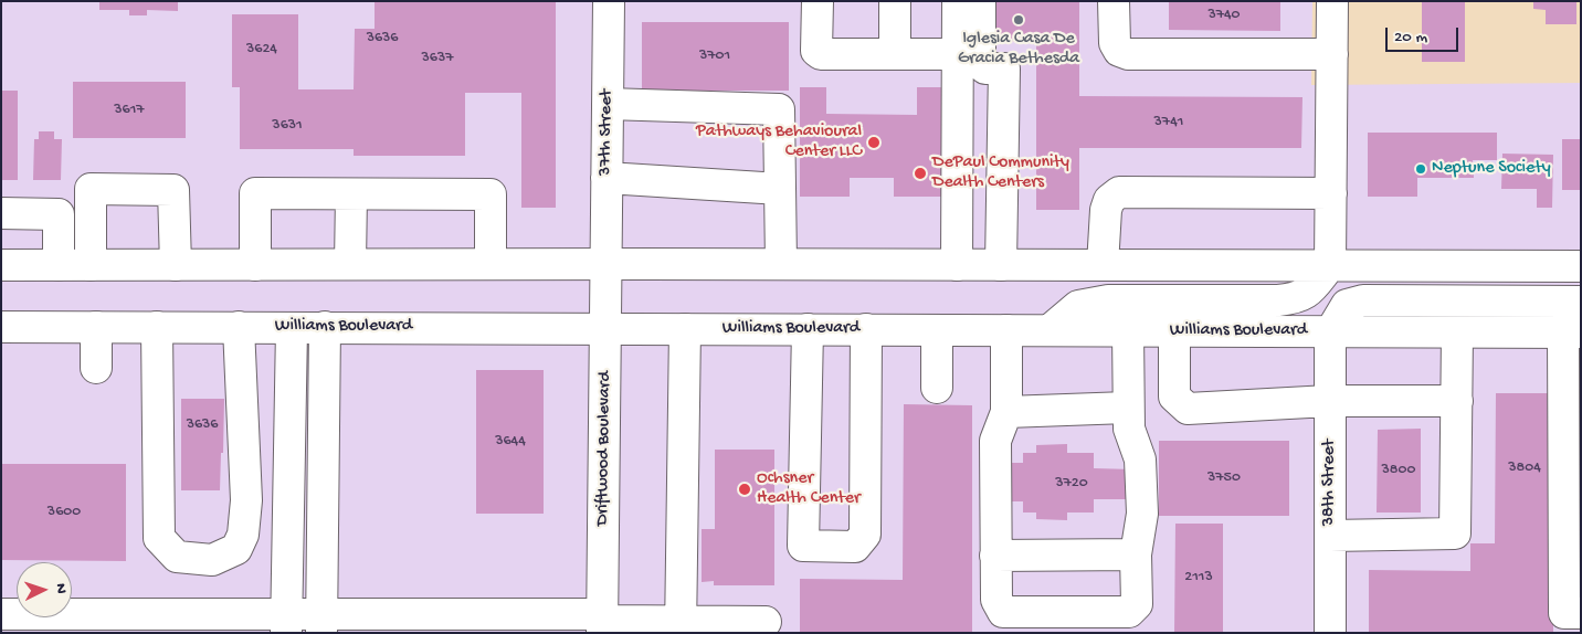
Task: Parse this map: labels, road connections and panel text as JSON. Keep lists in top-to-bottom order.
{
  "streets": {
    "main road": [
      "37th Street",
      "Williams Boulevard",
      "Driftwood Boulevard",
      "38th Street"
    ]
  },
  "crossings": [
    ["37th Street", "Driftwood Boulevard"],
    ["Williams Boulevard", "Driftwood Boulevard"],
    ["Williams Boulevard", "38th Street"]
  ],
  "places": [
    "Iglesia Casa De Gracia Bethesda",
    "Pathways Behavioural Center LLC",
    "Neptune Society",
    "DePaul Community Dealth Centers",
    "Ochsner Health Center"
  ],
  "house_numbers": [
    "3740",
    "3636",
    "3624",
    "3701",
    "3637",
    "3617",
    "3741",
    "3631",
    "3636",
    "3644",
    "3804",
    "3800",
    "3750",
    "3720",
    "3600",
    "2113"
  ],
  "scale_bar": "20 m",
  "north": "right"
}
